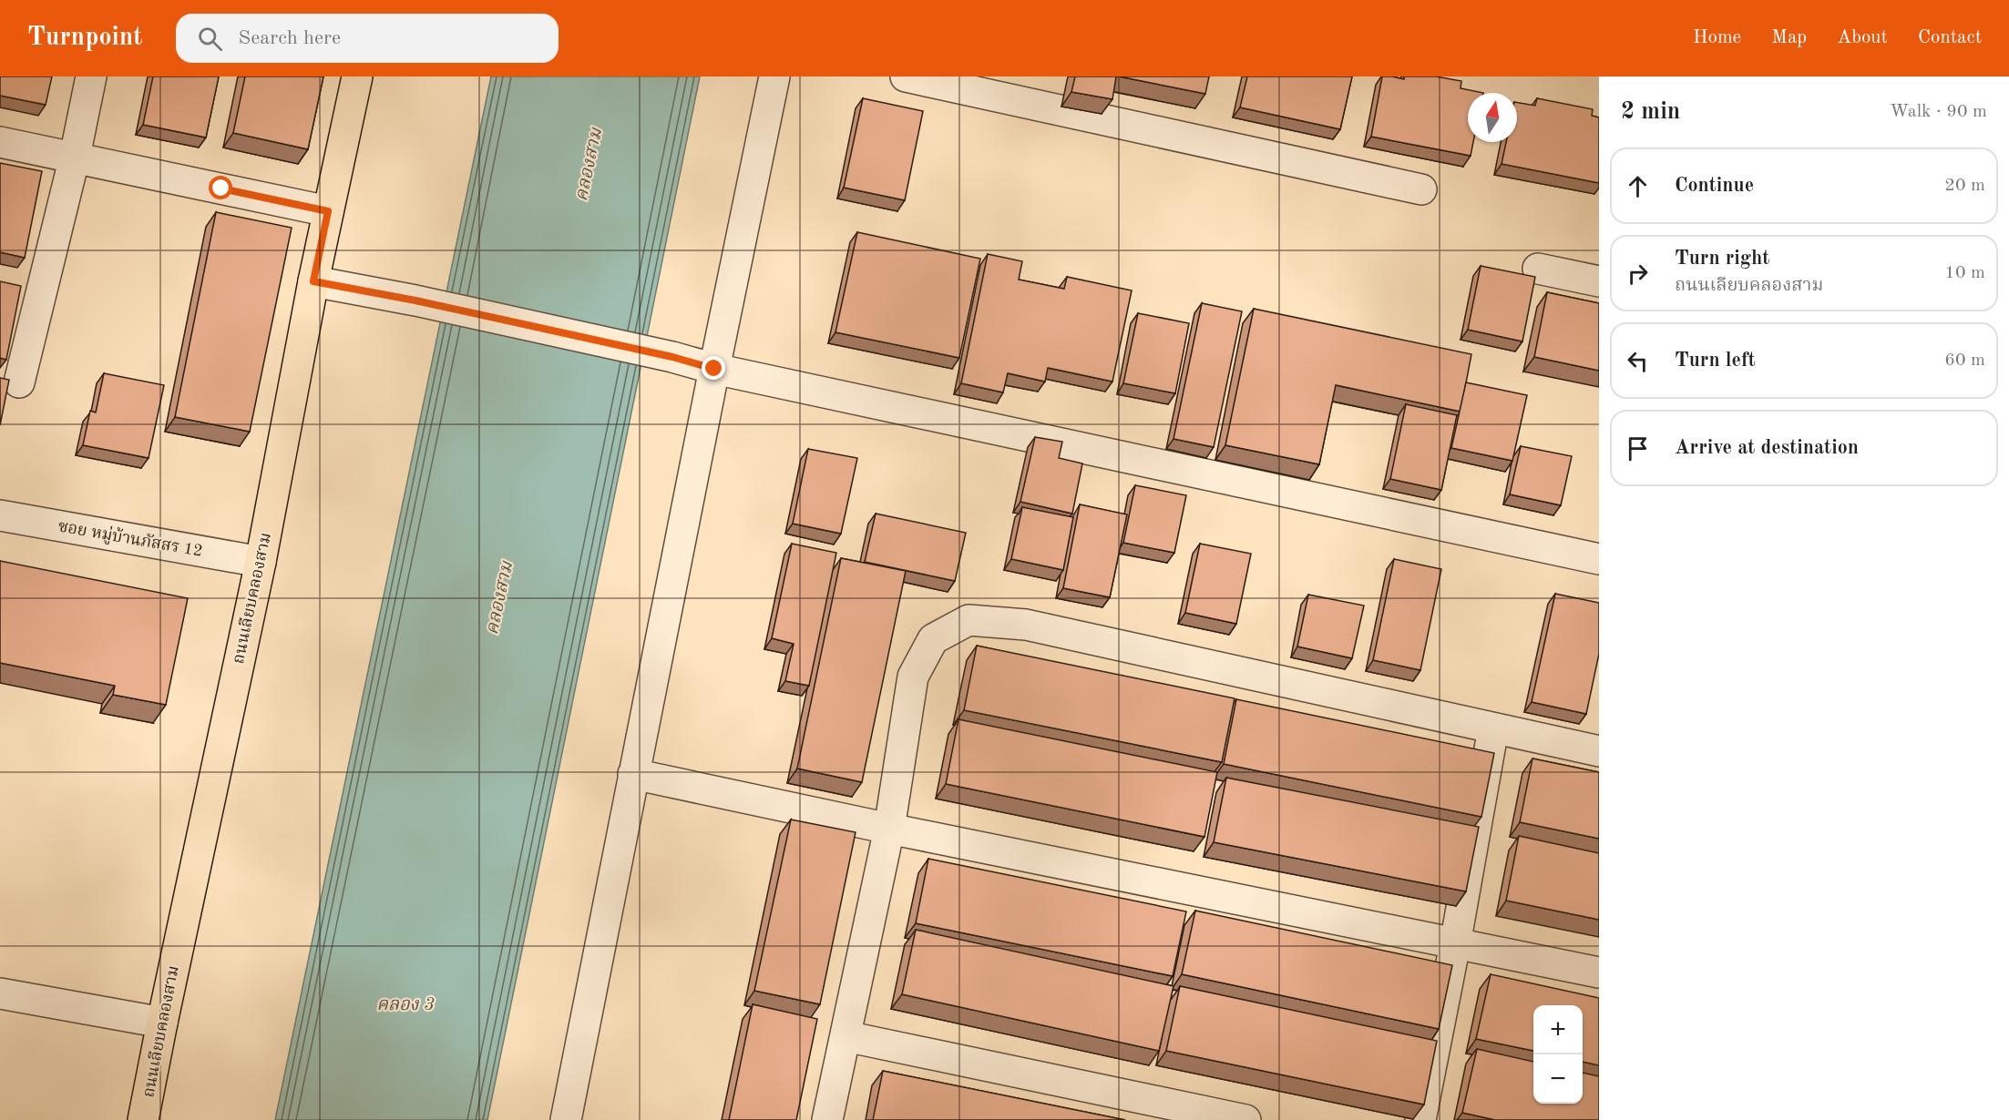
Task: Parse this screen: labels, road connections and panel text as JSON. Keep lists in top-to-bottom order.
{
  "streets": {
    "main road": ["ถนนเลียบคลองสาม"],
    "street": ["ซอย หมู่บ้านภัสสร 12"]
  },
  "crossings": [
    ["ซอย หมู่บ้านภัสสร 12", "ถนนเลียบคลองสาม"]
  ],
  "water": ["คลองสาม", "คลอง 3"],
  "north": "top",
  "page": {
    "header": "Turnpoint",
    "search": "Search here",
    "nav": [
      "Home",
      "Map",
      "About",
      "Contact"
    ],
    "heading": ["2 min", "Walk · 90 m"],
    "list": [
      ["Continue", "20 m"],
      ["Turn right", "ถนนเลียบคลองสาม", "10 m"],
      ["Turn left", "60 m"],
      "Arrive at destination"
    ],
    "map_buttons": ["+", "−"]
  }
}
